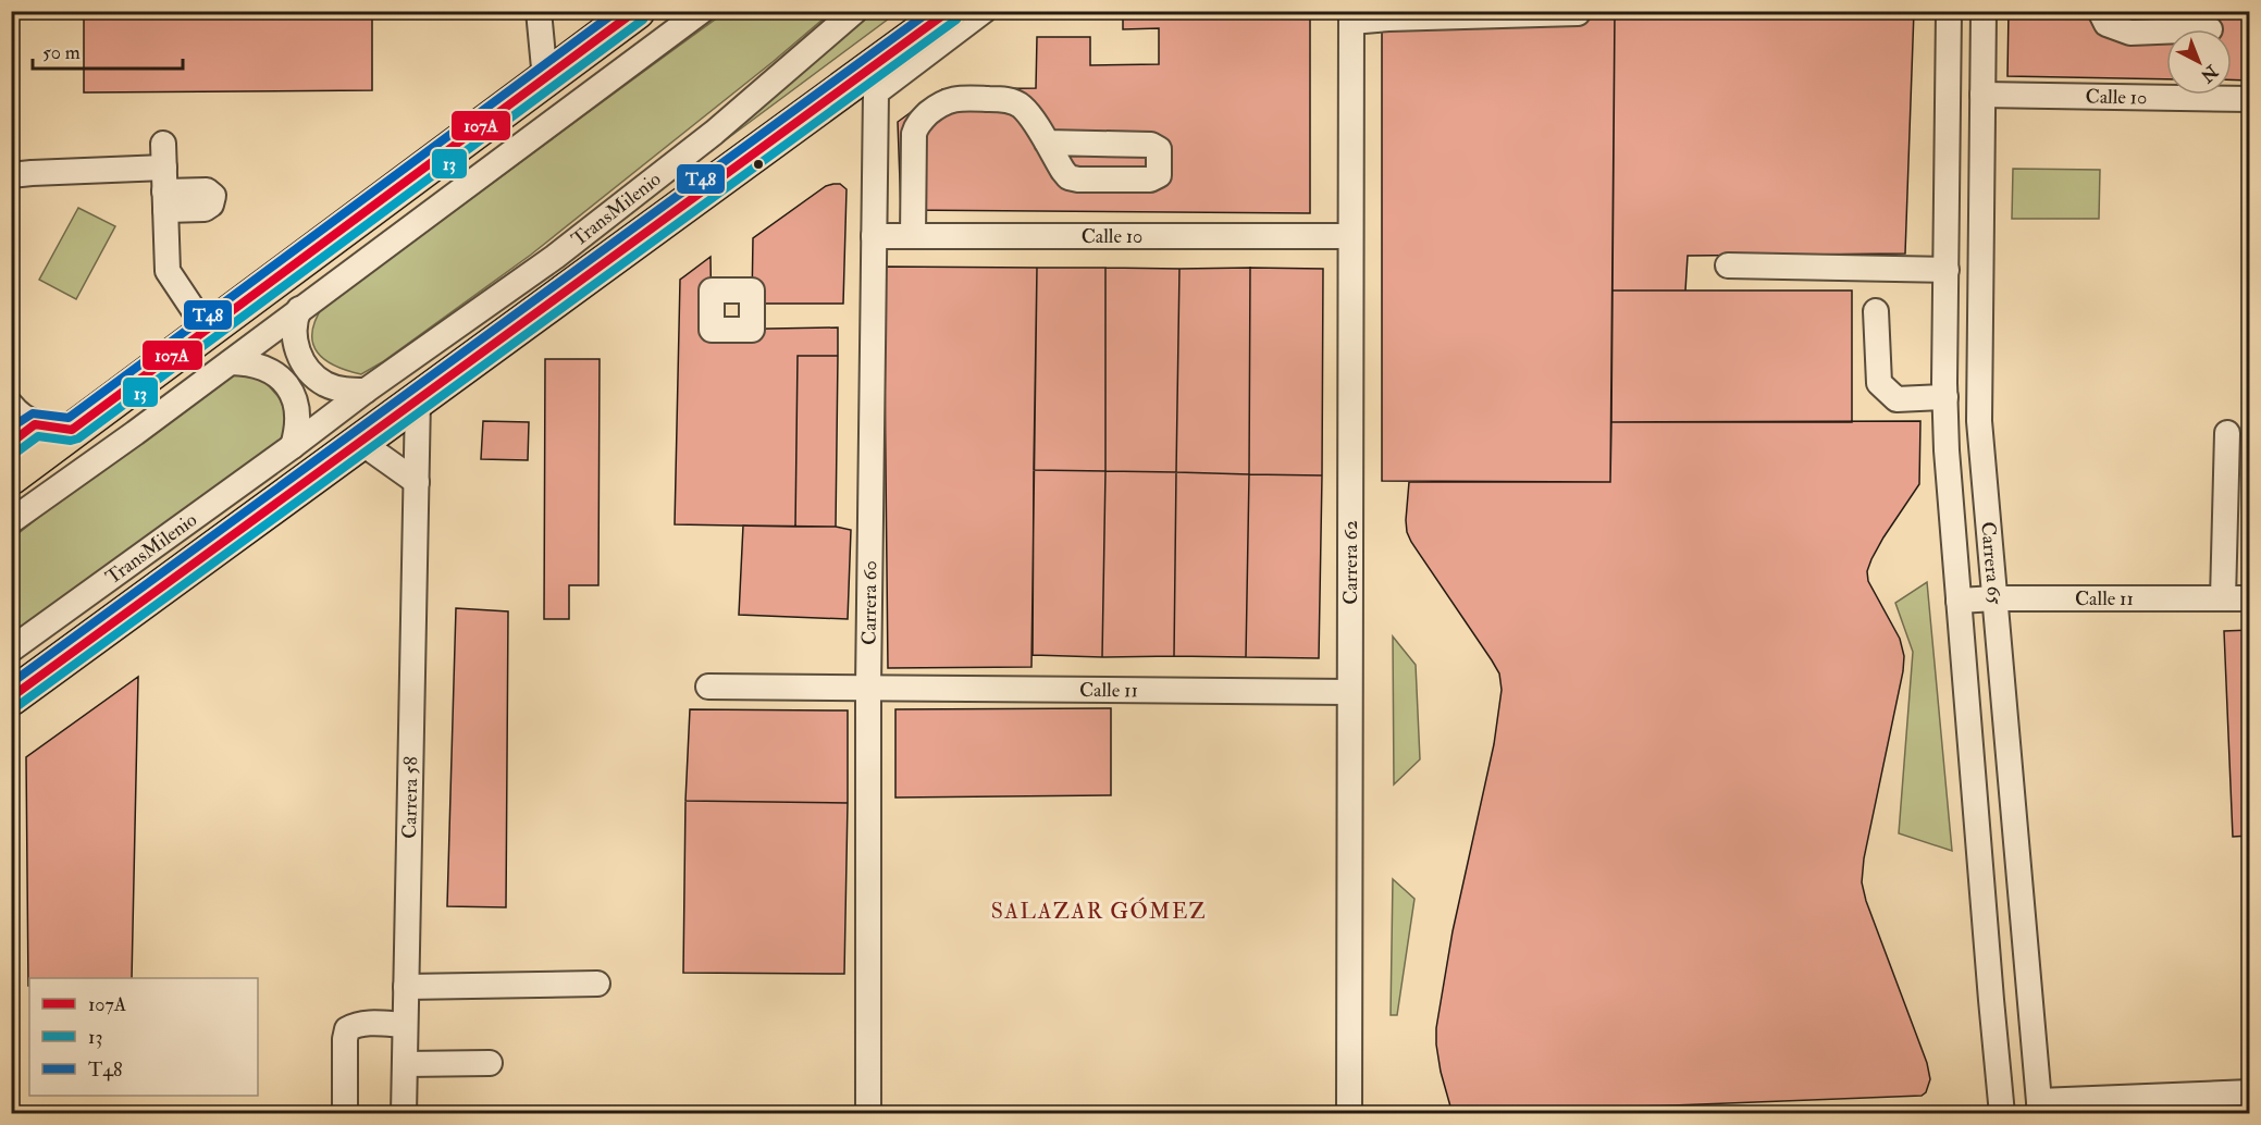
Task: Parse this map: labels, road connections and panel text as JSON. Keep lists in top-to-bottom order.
{
  "streets": {
    "street": [
      "Calle 10",
      "TransMilenio",
      "Carrera 62",
      "Carrera 65",
      "Calle 11",
      "Carrera 60",
      "Carrera 58"
    ]
  },
  "crossings": [
    ["Calle 10", "Carrera 62"],
    ["Calle 10", "Carrera 65"],
    ["Calle 10", "Carrera 60"],
    ["Carrera 62", "Calle 11"],
    ["Carrera 65", "Calle 11"],
    ["Calle 11", "Carrera 60"]
  ],
  "districts": ["SALAZAR GÓMEZ"],
  "lines": ["transit line 107A", "transit line T48", "transit line 13"],
  "legend": ["107A", "13", "T48"],
  "scale_bar": "50 m",
  "north": "bottom right"
}
